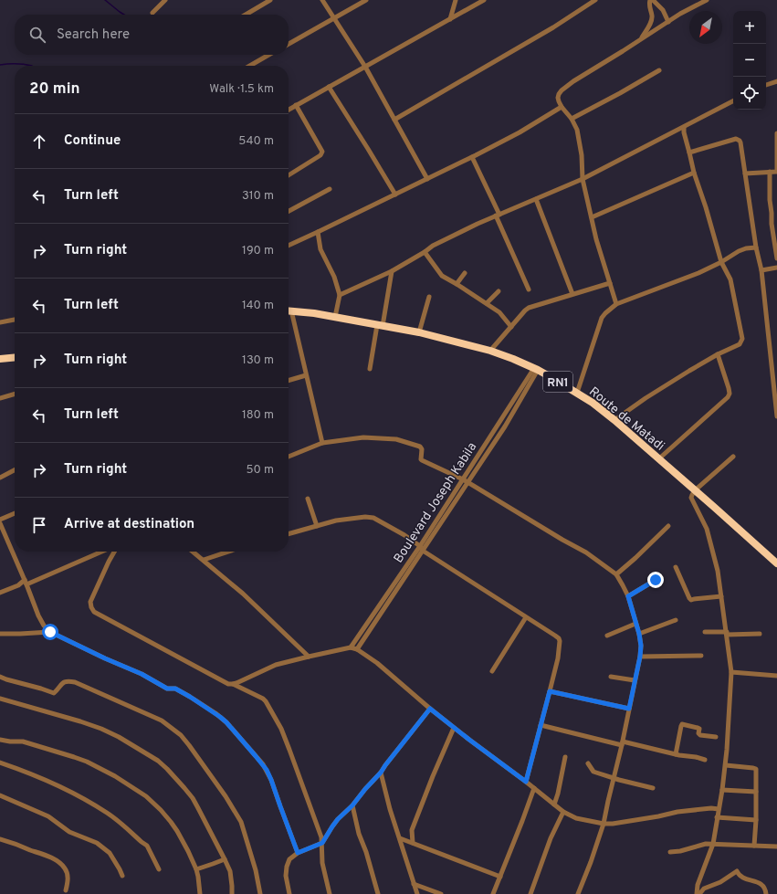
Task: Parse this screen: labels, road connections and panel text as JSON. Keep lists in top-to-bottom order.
{
  "streets": {
    "highway": ["RN1", "Route de Matadi"],
    "street": ["Boulevard Joseph Kabila"]
  },
  "crossings": [
    ["Route de Matadi", "Boulevard Joseph Kabila"]
  ],
  "north": "bottom left",
  "page": {
    "map_buttons": ["+", "−"],
    "search": "Search here",
    "heading": ["20 min", "Walk · 1.5 km"],
    "list": [
      ["Continue", "540 m"],
      ["Turn left", "310 m"],
      ["Turn right", "190 m"],
      ["Turn left", "140 m"],
      ["Turn right", "130 m"],
      ["Turn left", "180 m"],
      ["Turn right", "50 m"],
      "Arrive at destination"
    ]
  }
}
